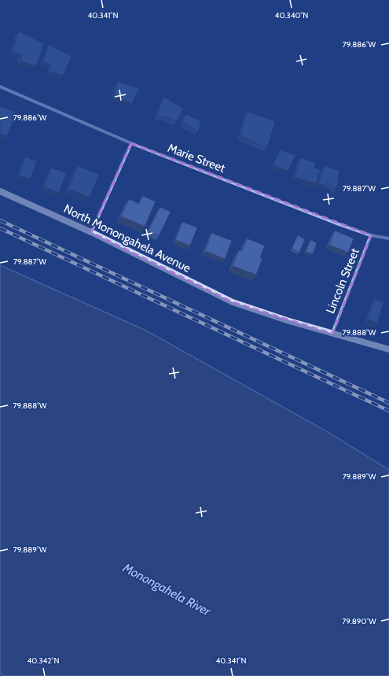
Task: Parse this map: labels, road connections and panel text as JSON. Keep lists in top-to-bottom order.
{
  "streets": {
    "main road": ["North Monongahela Avenue"],
    "street": ["Marie Street", "Lincoln Street"]
  },
  "crossings": [
    ["Marie Street", "Lincoln Street"],
    ["North Monongahela Avenue", "Lincoln Street"]
  ],
  "water": ["Monongahela River"],
  "coordinates": [
    "40.341°N",
    "40.340°N",
    "79.886°W",
    "79.887°W",
    "79.888°W",
    "79.889°W",
    "79.890°W",
    "40.342°N"
  ]
}
